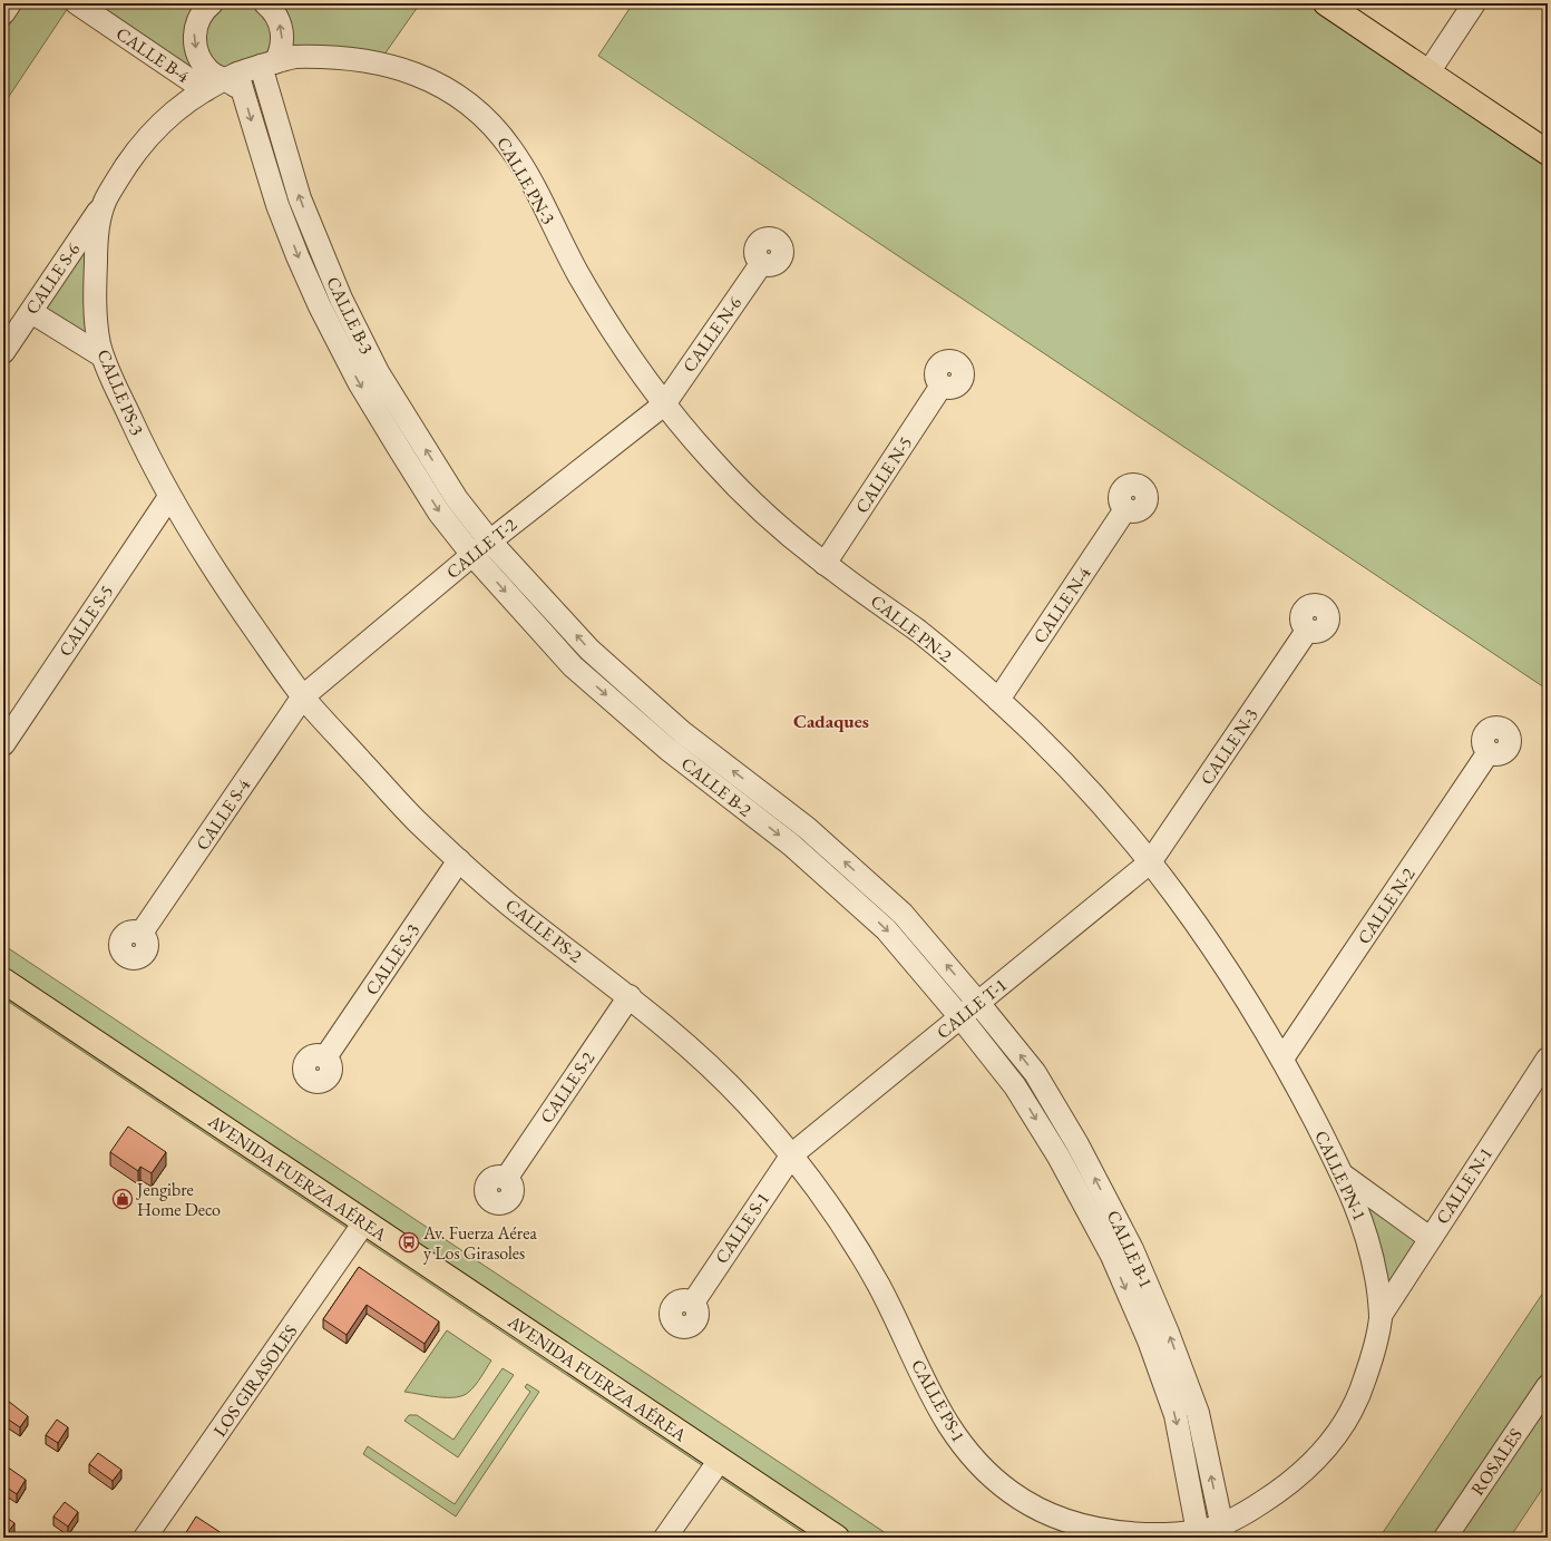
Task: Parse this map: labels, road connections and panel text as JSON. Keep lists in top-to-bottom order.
{
  "streets": {
    "main road": ["AVENIDA FUERZA AÉREA"],
    "street": [
      "CALLE B-4",
      "CALLE PN-3",
      "CALLE S-6",
      "CALLE B-3",
      "CALLE N-6",
      "CALLE PS-3",
      "CALLE N-5",
      "CALLE T-2",
      "CALLE N-4",
      "CALLE S-5",
      "CALLE PN-2",
      "CALLE N-3",
      "CALLE B-2",
      "CALLE S-4",
      "CALLE N-2",
      "CALLE PS-2",
      "CALLE S-3",
      "CALLE T-1",
      "CALLE S-2",
      "CALLE PN-1",
      "CALLE N-1",
      "CALLE S-1",
      "CALLE B-1",
      "LOS GIRASOLES",
      "CALLE PS-1",
      "ROSALES"
    ]
  },
  "crossings": [
    ["CALLE B-4", "CALLE PS-3"],
    ["CALLE PN-3", "CALLE B-3"],
    ["CALLE PN-3", "CALLE N-6"],
    ["CALLE PN-3", "CALLE PS-3"],
    ["CALLE PN-3", "CALLE T-2"],
    ["CALLE PN-3", "CALLE PN-2"],
    ["CALLE S-6", "CALLE PS-3"],
    ["CALLE B-3", "CALLE PS-3"],
    ["CALLE B-3", "CALLE T-2"],
    ["CALLE B-3", "CALLE B-2"],
    ["CALLE N-6", "CALLE T-2"],
    ["CALLE N-6", "CALLE PN-2"],
    ["CALLE PS-3", "CALLE T-2"],
    ["CALLE PS-3", "CALLE S-5"],
    ["CALLE PS-3", "CALLE S-4"],
    ["CALLE PS-3", "CALLE PS-2"],
    ["CALLE N-5", "CALLE PN-2"],
    ["CALLE T-2", "CALLE PN-2"],
    ["CALLE T-2", "CALLE B-2"],
    ["CALLE T-2", "CALLE S-4"],
    ["CALLE T-2", "CALLE PS-2"],
    ["CALLE N-4", "CALLE PN-2"],
    ["CALLE PN-2", "CALLE N-3"],
    ["CALLE PN-2", "CALLE T-1"],
    ["CALLE PN-2", "CALLE PN-1"],
    ["CALLE N-3", "CALLE T-1"],
    ["CALLE N-3", "CALLE PN-1"],
    ["CALLE B-2", "CALLE T-1"],
    ["CALLE B-2", "CALLE B-1"],
    ["CALLE S-4", "CALLE PS-2"],
    ["CALLE N-2", "CALLE PN-1"],
    ["CALLE PS-2", "CALLE S-3"],
    ["CALLE PS-2", "CALLE T-1"],
    ["CALLE PS-2", "CALLE S-2"],
    ["CALLE PS-2", "CALLE S-1"],
    ["CALLE PS-2", "CALLE PS-1"],
    ["CALLE T-1", "CALLE PN-1"],
    ["CALLE T-1", "CALLE S-1"],
    ["CALLE T-1", "CALLE B-1"],
    ["CALLE T-1", "CALLE PS-1"],
    ["CALLE PN-1", "CALLE N-1"],
    ["CALLE PN-1", "CALLE B-1"],
    ["CALLE PN-1", "CALLE PS-1"],
    ["AVENIDA FUERZA AÉREA", "LOS GIRASOLES"],
    ["CALLE S-1", "CALLE PS-1"],
    ["CALLE B-1", "CALLE PS-1"]
  ],
  "districts": ["Cadaques"],
  "places": {
    "shop": ["Jengibre Home Deco"],
    "bus stop": ["Av. Fuerza Aérea y Los Girasoles"]
  }
}
